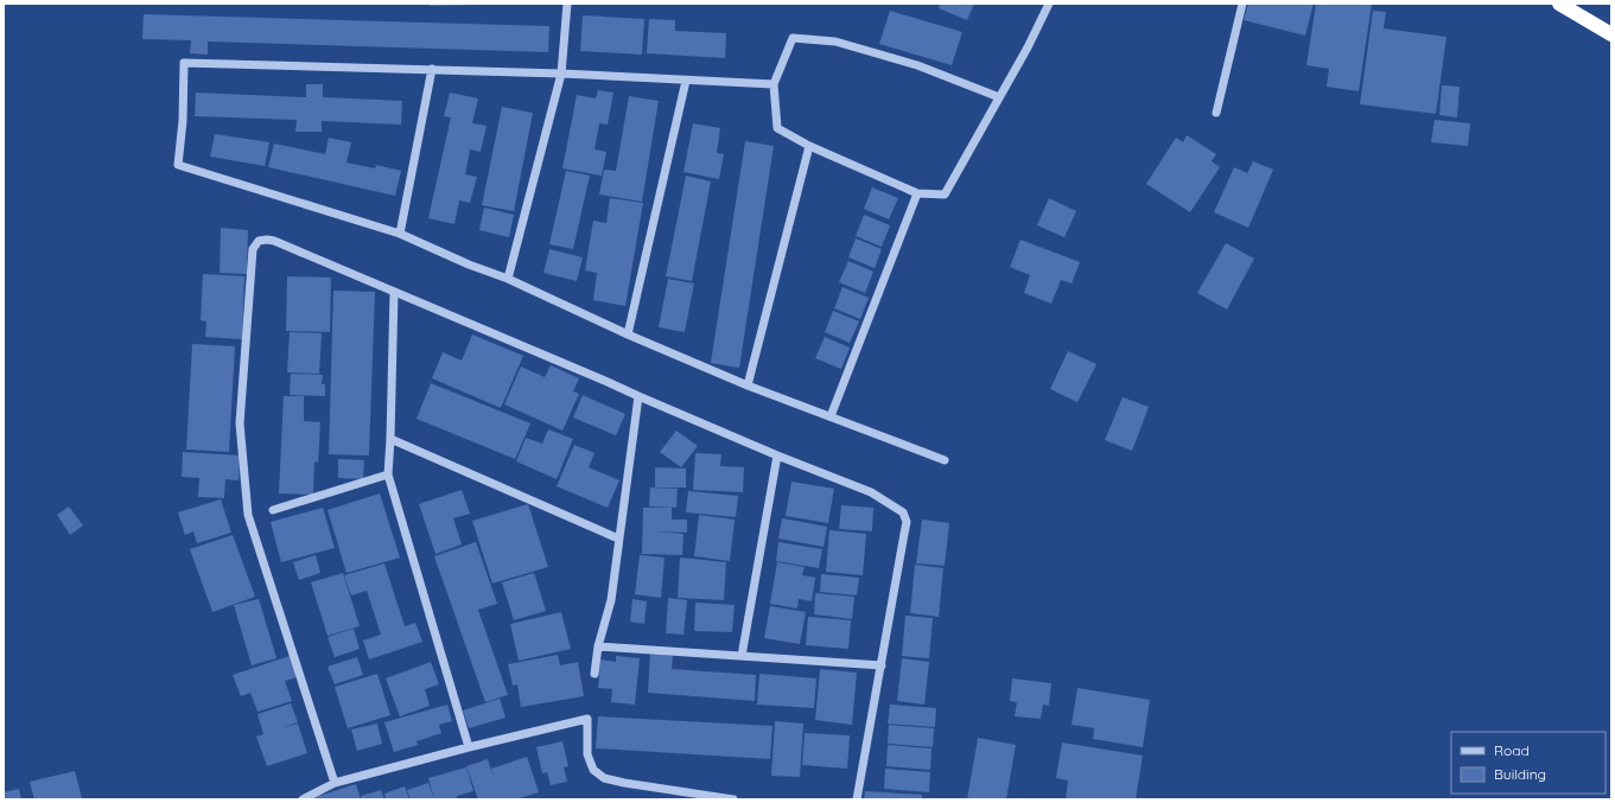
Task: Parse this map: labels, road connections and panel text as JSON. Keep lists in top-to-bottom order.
{
  "legend": ["Road", "Building"]
}
